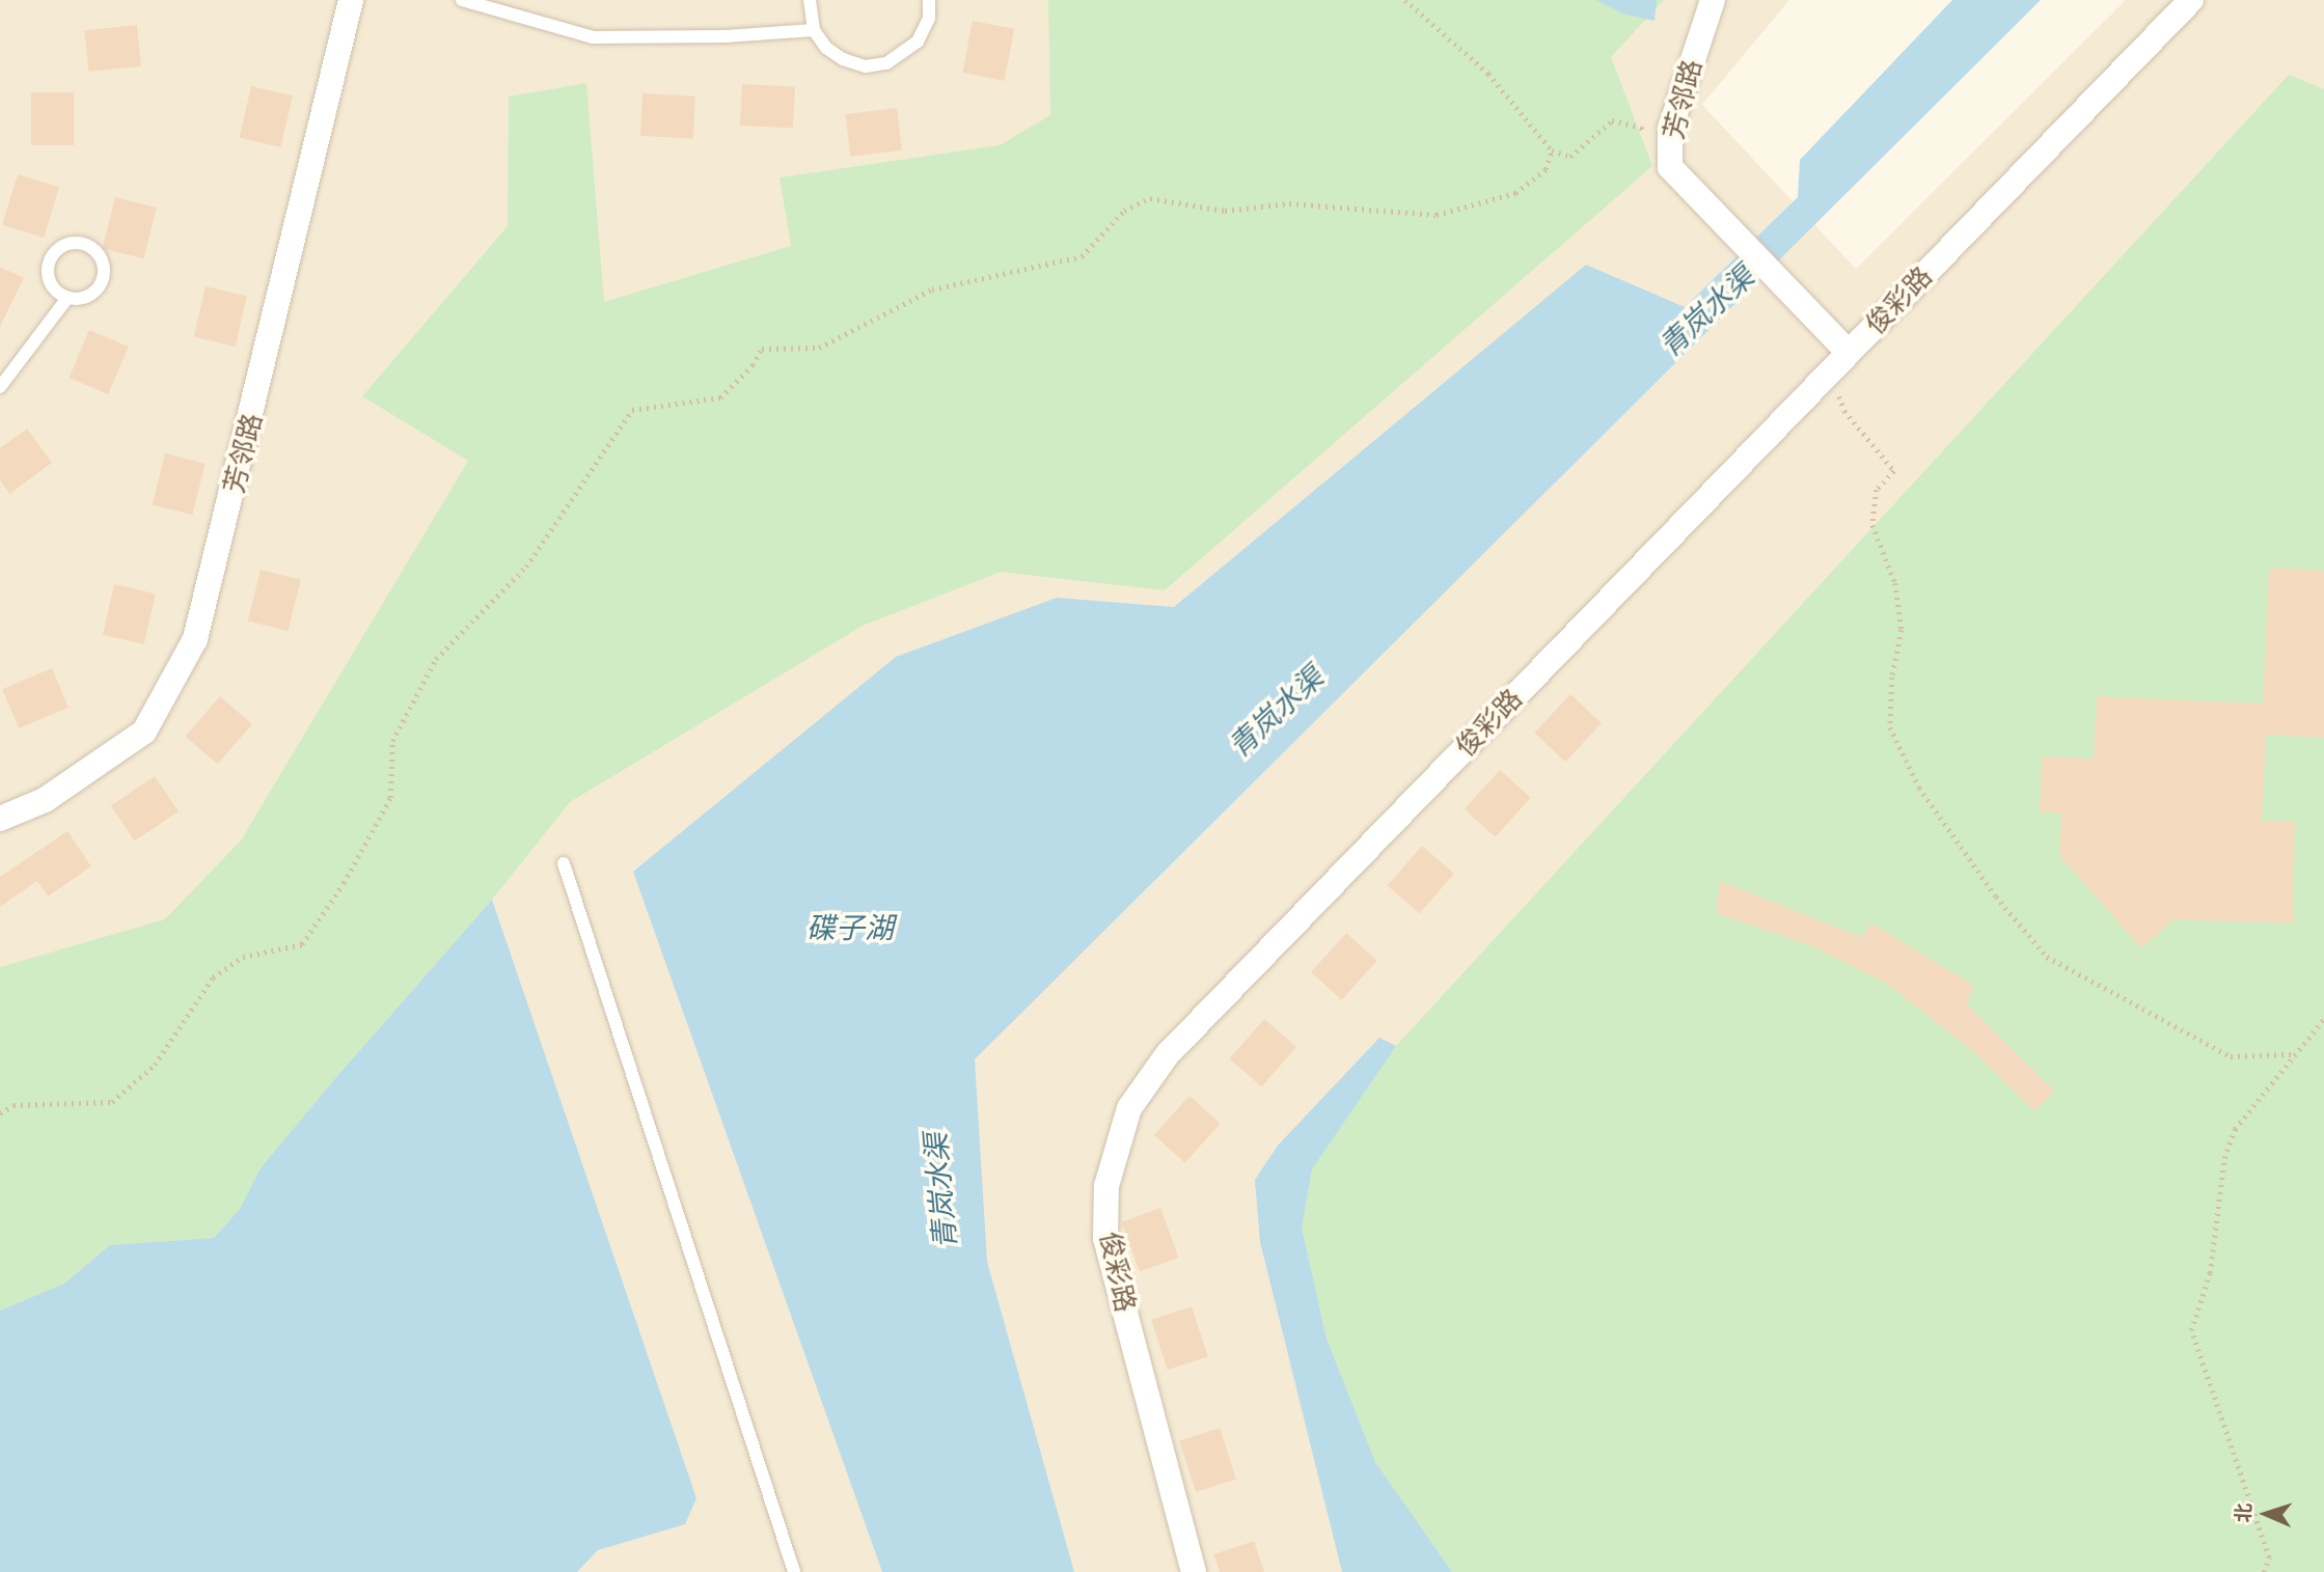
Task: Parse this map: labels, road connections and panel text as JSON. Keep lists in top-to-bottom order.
{
  "streets": {
    "street": ["芳邻路", "俊彩路"]
  },
  "crossings": [
    ["芳邻路", "俊彩路"]
  ],
  "water": ["青岚水渠", "碟子湖"],
  "north": "left"
}
